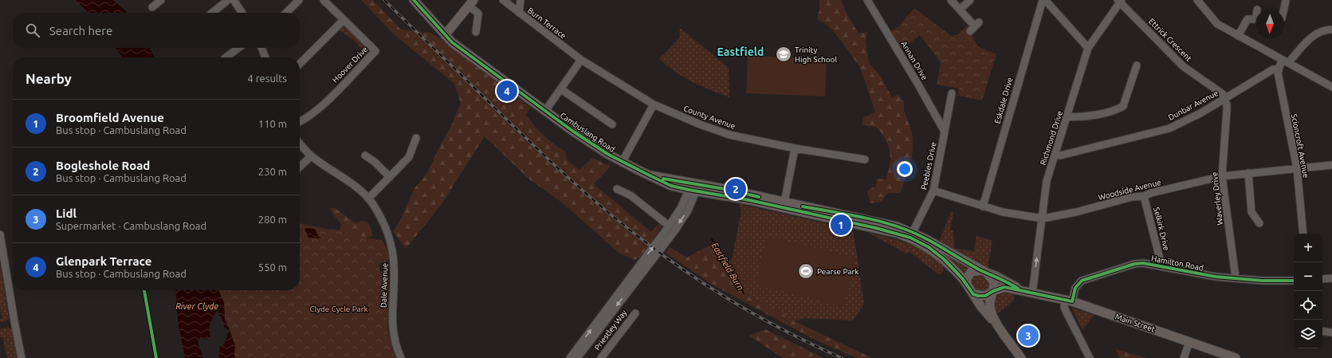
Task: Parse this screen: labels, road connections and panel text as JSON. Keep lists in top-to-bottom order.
{
  "streets": {
    "main road": ["Cambuslang Road", "Main Street"],
    "street": [
      "Burn Terrace",
      "Ettrick Crescent",
      "Annan Drive",
      "Hoover Drive",
      "Eskdale Drive",
      "Dunbar Avenue",
      "County Avenue",
      "Richmond Drive",
      "Scioncroft Avenue",
      "Peebles Drive",
      "Woodside Avenue",
      "Waverley Drive",
      "Selkirk Drive",
      "Hamilton Road",
      "Dale Avenue",
      "Priestley Way"
    ]
  },
  "crossings": [
    ["Burn Terrace", "County Avenue"],
    ["Ettrick Crescent", "Dunbar Avenue"],
    ["Ettrick Crescent", "Richmond Drive"],
    ["Ettrick Crescent", "Waverley Drive"],
    ["Annan Drive", "Peebles Drive"],
    ["Eskdale Drive", "Woodside Avenue"],
    ["Dunbar Avenue", "Richmond Drive"],
    ["Dunbar Avenue", "Scioncroft Avenue"],
    ["Dunbar Avenue", "Waverley Drive"],
    ["Richmond Drive", "Woodside Avenue"],
    ["Richmond Drive", "Main Street"],
    ["Scioncroft Avenue", "Woodside Avenue"],
    ["Peebles Drive", "Woodside Avenue"],
    ["Woodside Avenue", "Waverley Drive"],
    ["Woodside Avenue", "Selkirk Drive"],
    ["Waverley Drive", "Hamilton Road"],
    ["Selkirk Drive", "Hamilton Road"],
    ["Hamilton Road", "Main Street"]
  ],
  "districts": ["Eastfield"],
  "water": ["Eastfield Burn", "River Clyde"],
  "parks": ["Clyde Cycle Park"],
  "places": {
    "school or university": ["Trinity High School"],
    "sports": ["Pearse Park"]
  },
  "north": "bottom",
  "page": {
    "search": "Search here",
    "heading": ["Nearby", "4 results"],
    "pins": [
      "4",
      "2",
      "1",
      "3"
    ],
    "list": [
      {
        "mark": "1",
        "name": "Broomfield Avenue",
        "note": "Bus stop · Cambuslang Road",
        "value": "110 m"
      },
      {
        "mark": "2",
        "name": "Bogleshole Road",
        "note": "Bus stop · Cambuslang Road",
        "value": "230 m"
      },
      {
        "mark": "3",
        "name": "Lidl",
        "note": "Supermarket · Cambuslang Road",
        "value": "280 m"
      },
      {
        "mark": "4",
        "name": "Glenpark Terrace",
        "note": "Bus stop · Cambuslang Road",
        "value": "550 m"
      }
    ],
    "map_buttons": ["+", "−"]
  }
}
